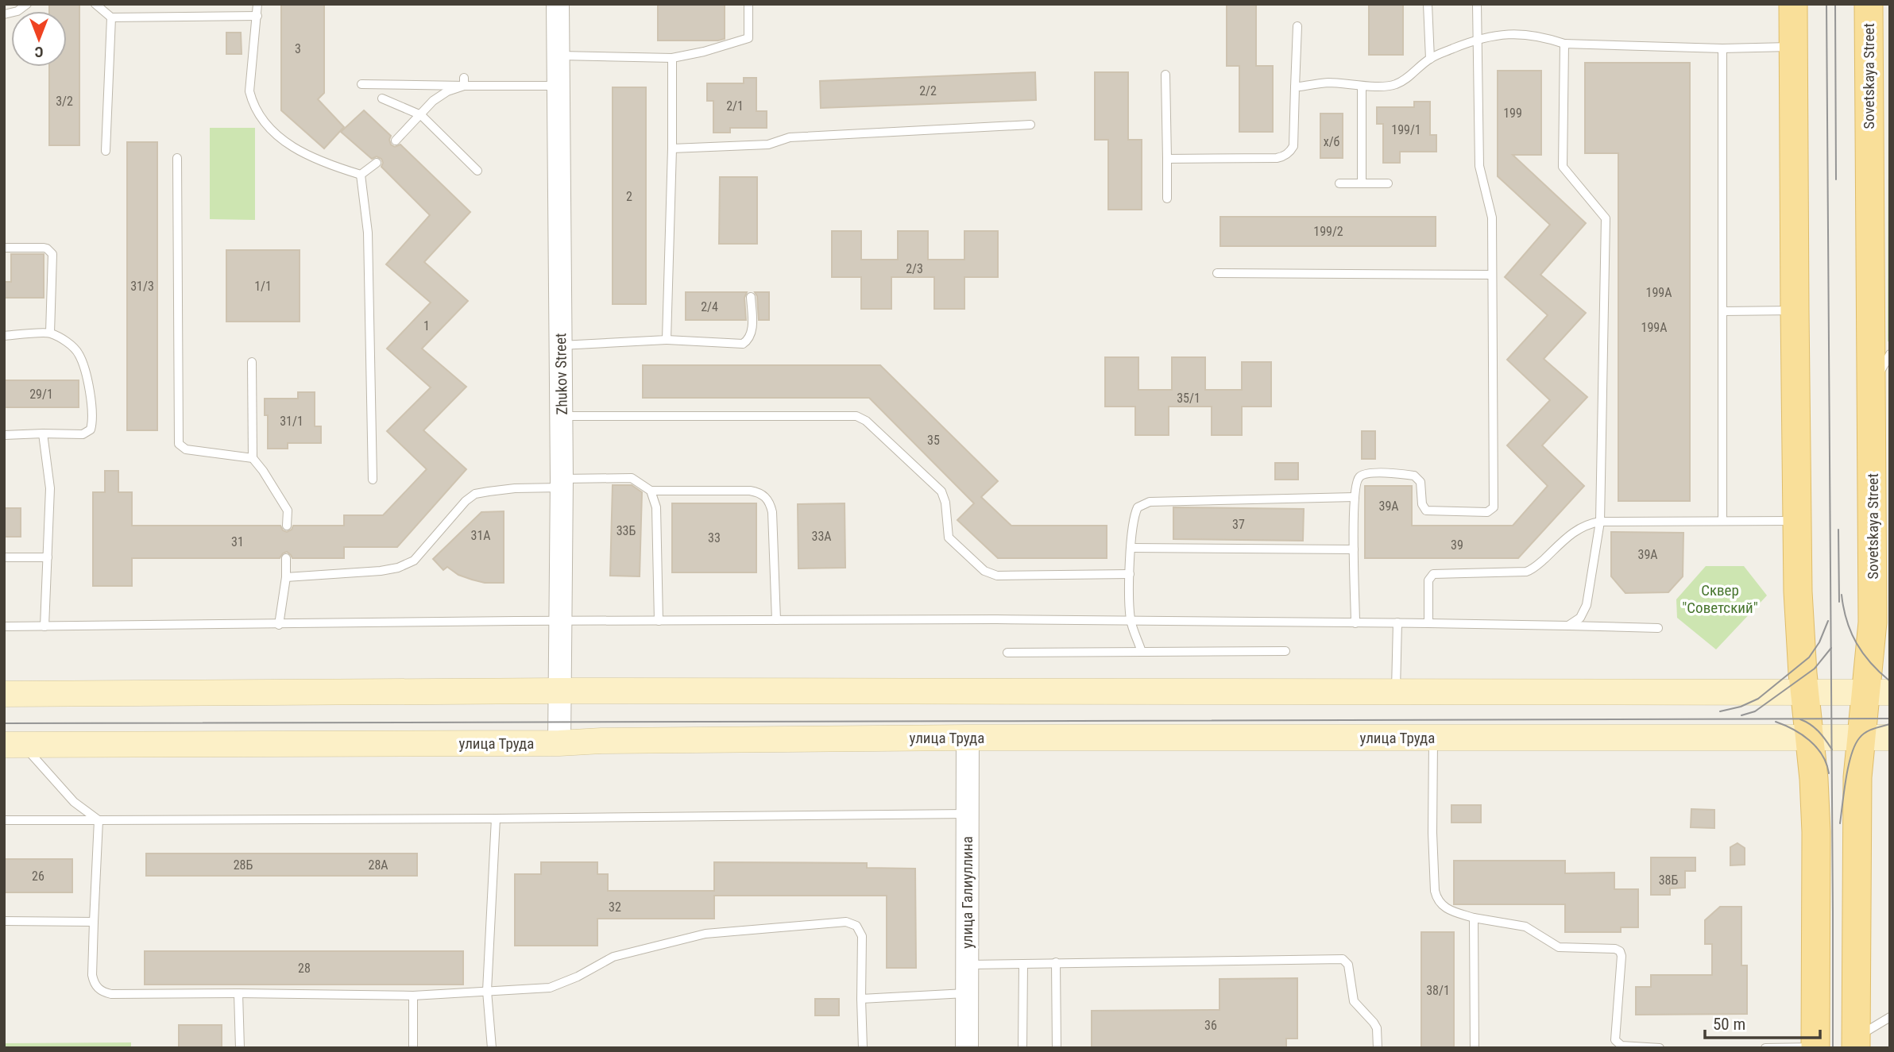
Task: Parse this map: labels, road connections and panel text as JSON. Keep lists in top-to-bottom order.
{
  "streets": {
    "main road": ["Sovetskaya Street", "улица Труда"],
    "street": ["Zhukov Street", "улица Галиуллина"]
  },
  "crossings": [
    ["Sovetskaya Street", "улица Труда"],
    ["Zhukov Street", "улица Труда"],
    ["улица Труда", "улица Галиуллина"]
  ],
  "parks": ["Сквер \"Советский\""],
  "house_numbers": [
    "3",
    "2/2",
    "3/2",
    "2/1",
    "199",
    "199/1",
    "х/б",
    "2",
    "199/2",
    "2/3",
    "31/3",
    "1/1",
    "199А",
    "2/4",
    "1",
    "199А",
    "29/1",
    "35/1",
    "31/1",
    "35",
    "39А",
    "37",
    "33Б",
    "31А",
    "33А",
    "33",
    "31",
    "39",
    "39А",
    "28Б",
    "28А",
    "26",
    "38Б",
    "32",
    "28",
    "38/1",
    "36"
  ],
  "scale_bar": "50 m",
  "north": "bottom"
}
